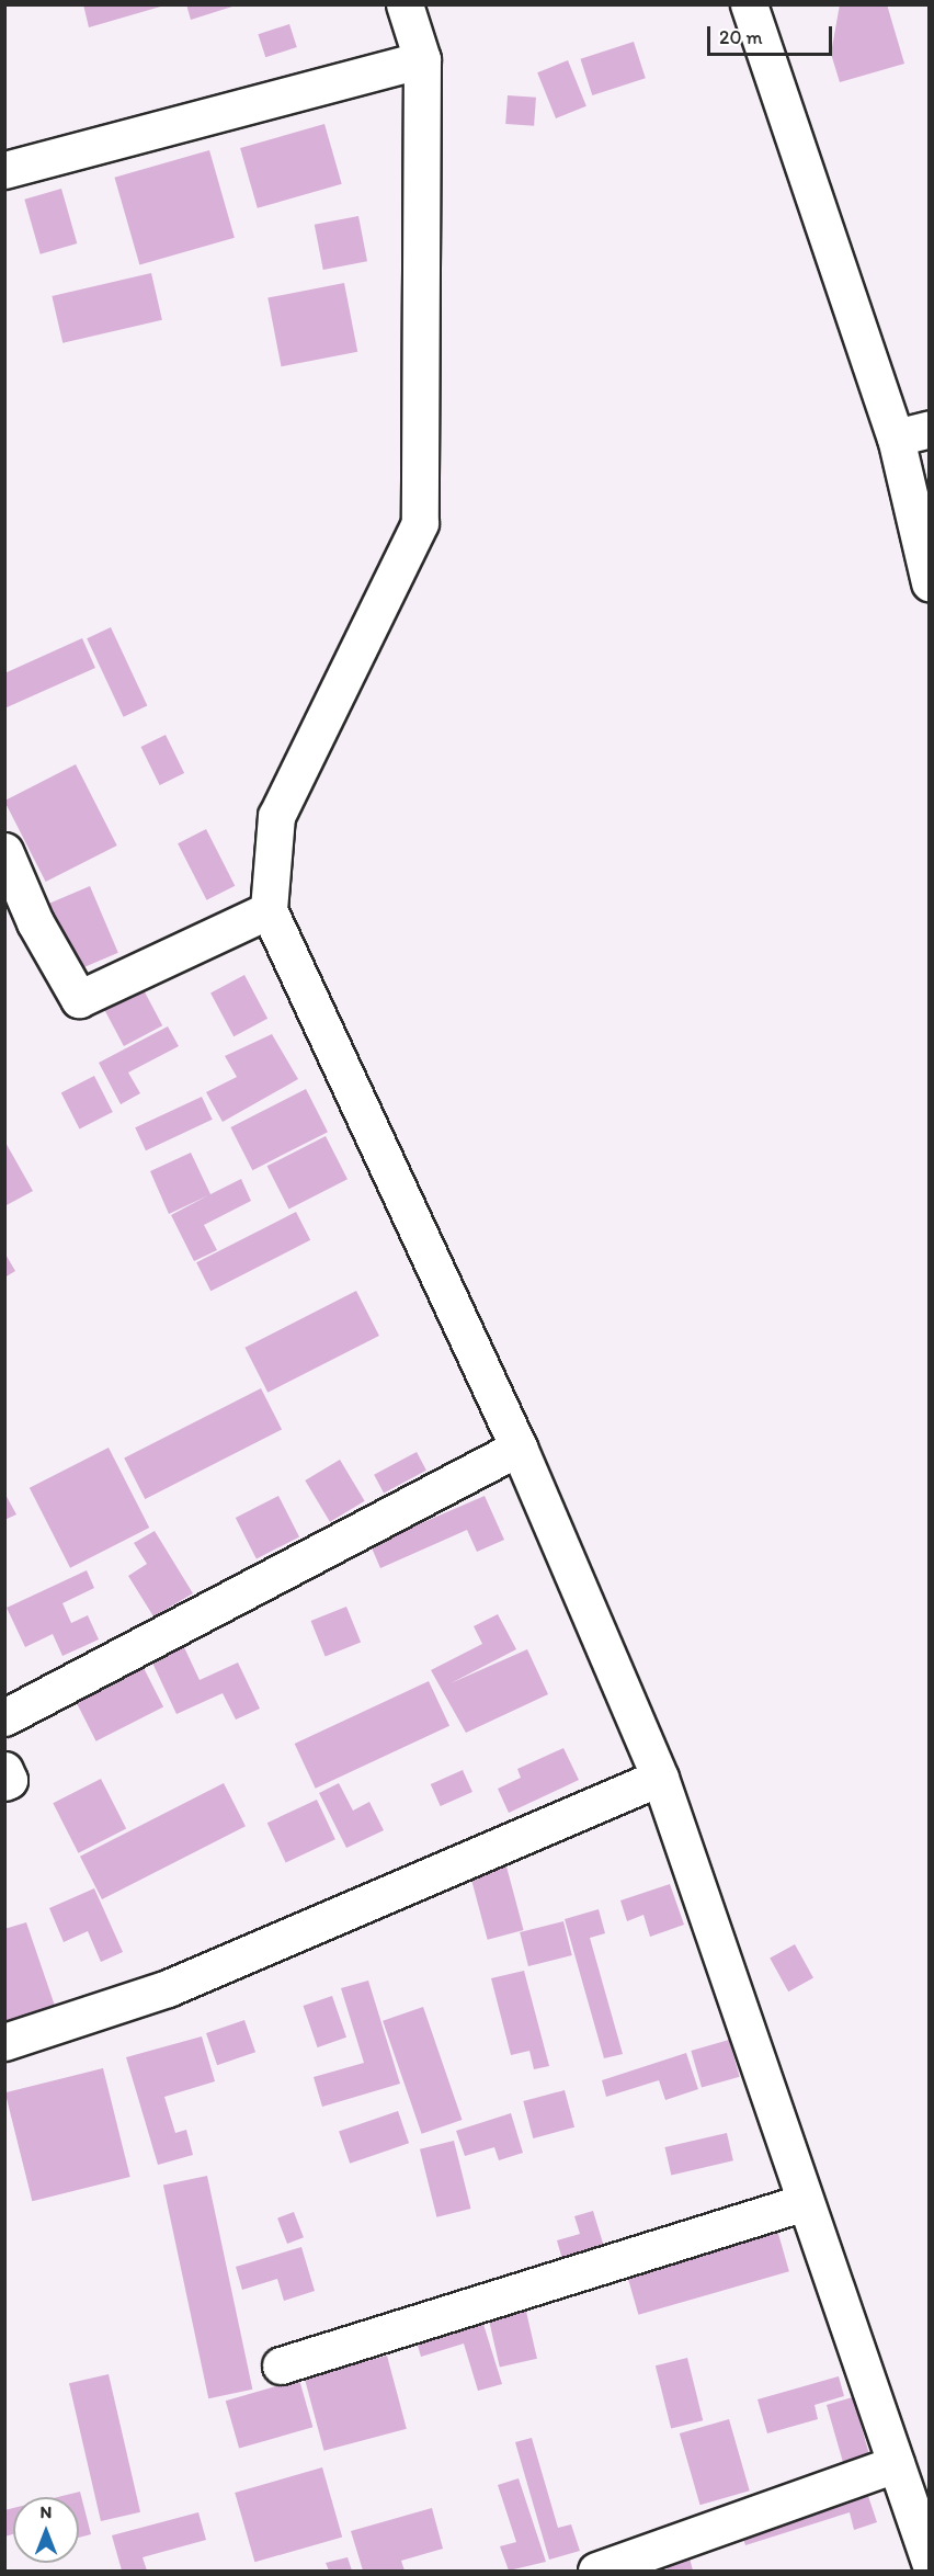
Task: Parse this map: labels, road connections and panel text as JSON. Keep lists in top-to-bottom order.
{
  "scale_bar": "20 m",
  "north": "top"
}
